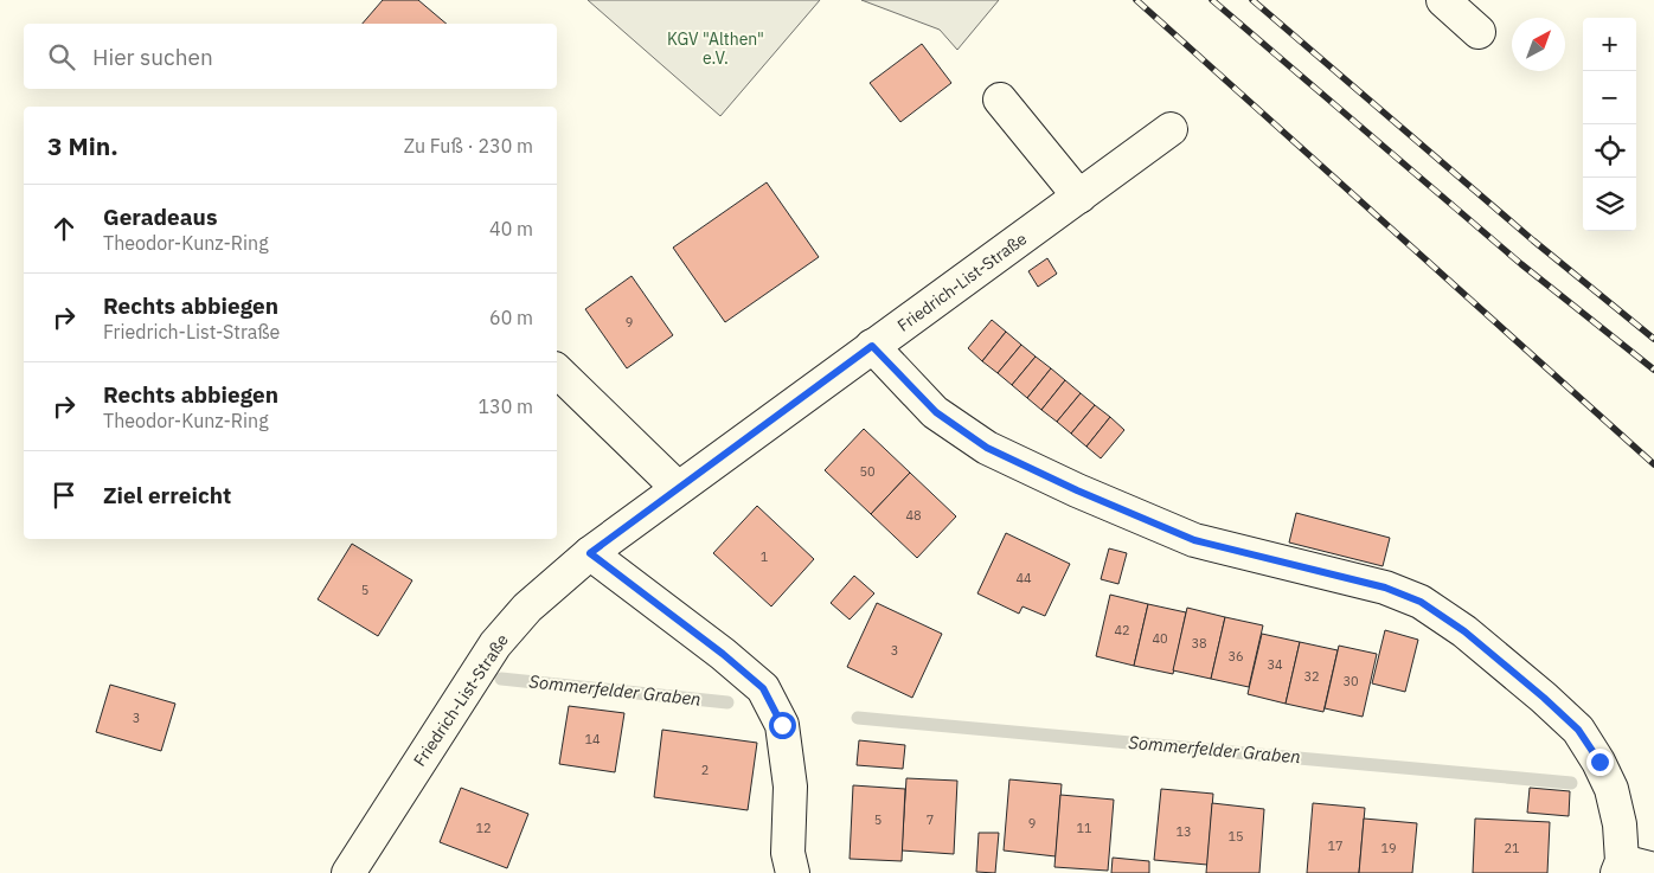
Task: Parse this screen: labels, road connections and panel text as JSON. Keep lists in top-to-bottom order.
{
  "streets": {
    "street": ["Friedrich-List-Straße"]
  },
  "water": ["Sommerfelder Graben"],
  "parks": ["KGV \"Althen\" e.V."],
  "house_numbers": [
    "9",
    "50",
    "48",
    "1",
    "44",
    "5",
    "42",
    "40",
    "38",
    "3",
    "36",
    "34",
    "32",
    "30",
    "3",
    "14",
    "2",
    "5",
    "7",
    "9",
    "12",
    "11",
    "13",
    "15",
    "17",
    "19",
    "21"
  ],
  "north": "top right",
  "page": {
    "map_buttons": ["+", "−"],
    "search": "Hier suchen",
    "heading": ["3 Min.", "Zu Fuß · 230 m"],
    "list": [
      ["Geradeaus", "Theodor-Kunz-Ring", "40 m"],
      ["Rechts abbiegen", "Friedrich-List-Straße", "60 m"],
      ["Rechts abbiegen", "Theodor-Kunz-Ring", "130 m"],
      "Ziel erreicht"
    ]
  }
}
